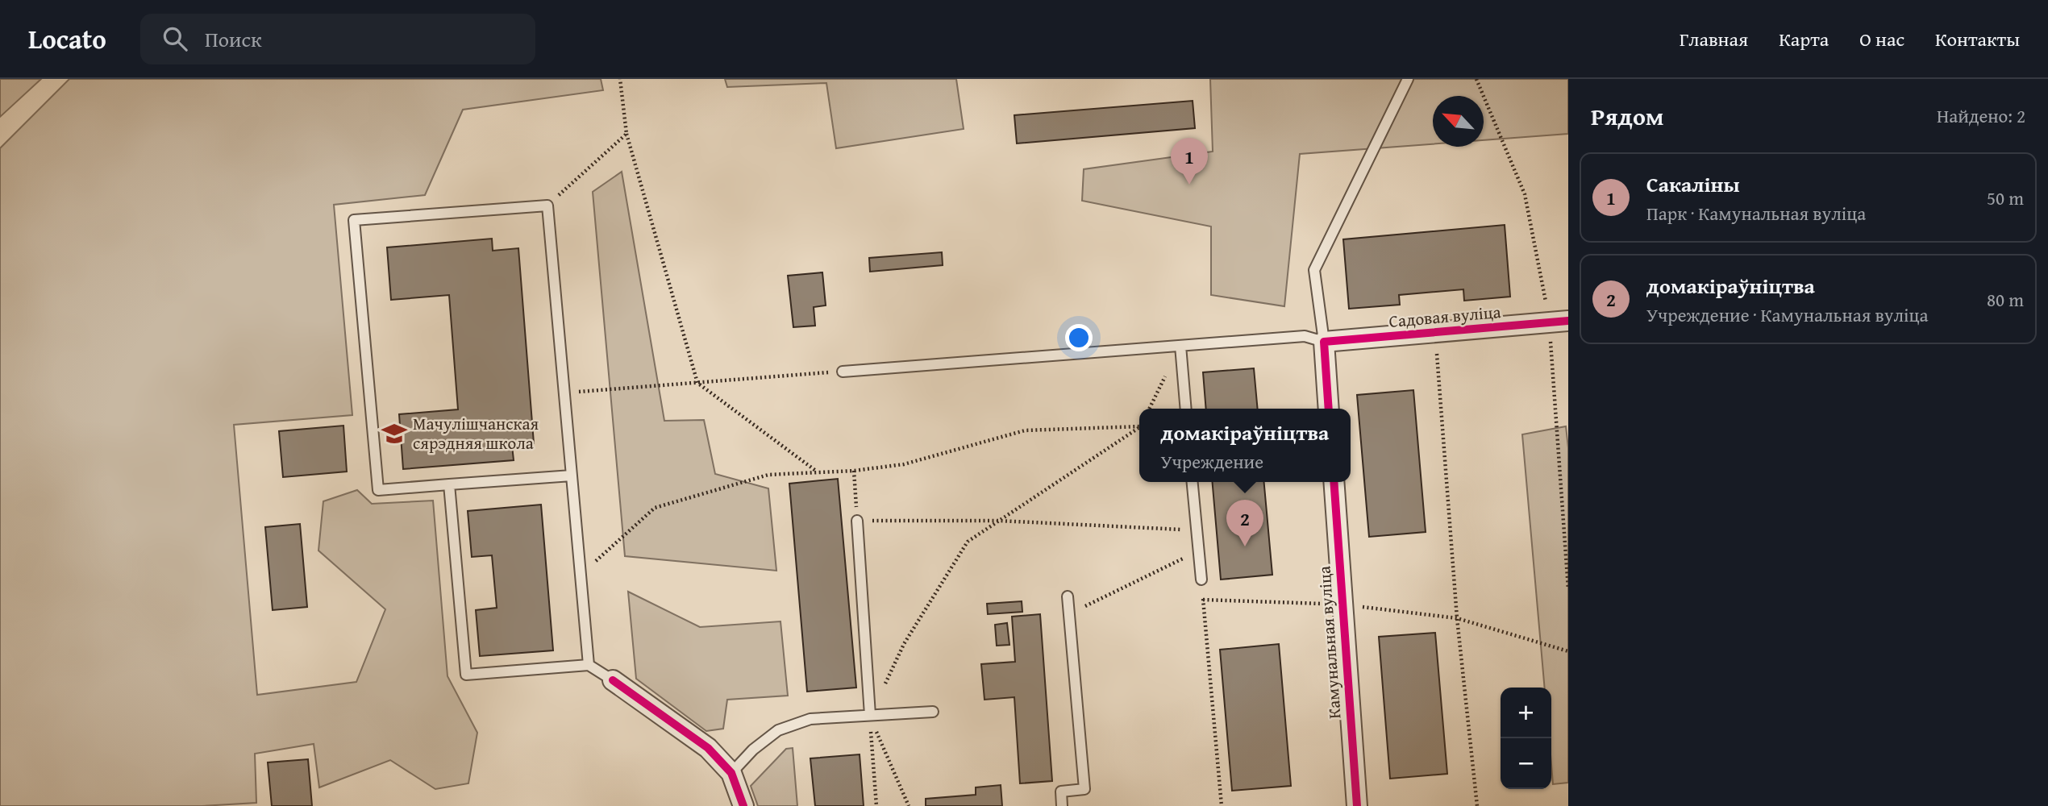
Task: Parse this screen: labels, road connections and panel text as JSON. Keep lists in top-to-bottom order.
{
  "streets": {
    "street": ["Садовая вуліца", "Камунальная вуліца"]
  },
  "places": {
    "school or university": ["Мачулішчанская сярэдняя школа"]
  },
  "north": "top left",
  "page": {
    "header": "Locato",
    "search": "Поиск",
    "nav": [
      "Главная",
      "Карта",
      "О нас",
      "Контакты"
    ],
    "heading": ["Рядом", "Найдено: 2"],
    "pins": ["1", "2"],
    "list": [
      {
        "mark": "1",
        "name": "Сакаліны",
        "note": "Парк · Камунальная вуліца",
        "value": "50 m"
      },
      {
        "mark": "2",
        "name": "домакіраўніцтва",
        "note": "Учреждение · Камунальная вуліца",
        "value": "80 m"
      }
    ],
    "popup": ["домакіраўніцтва", "Учреждение"],
    "map_buttons": ["+", "−"]
  }
}
